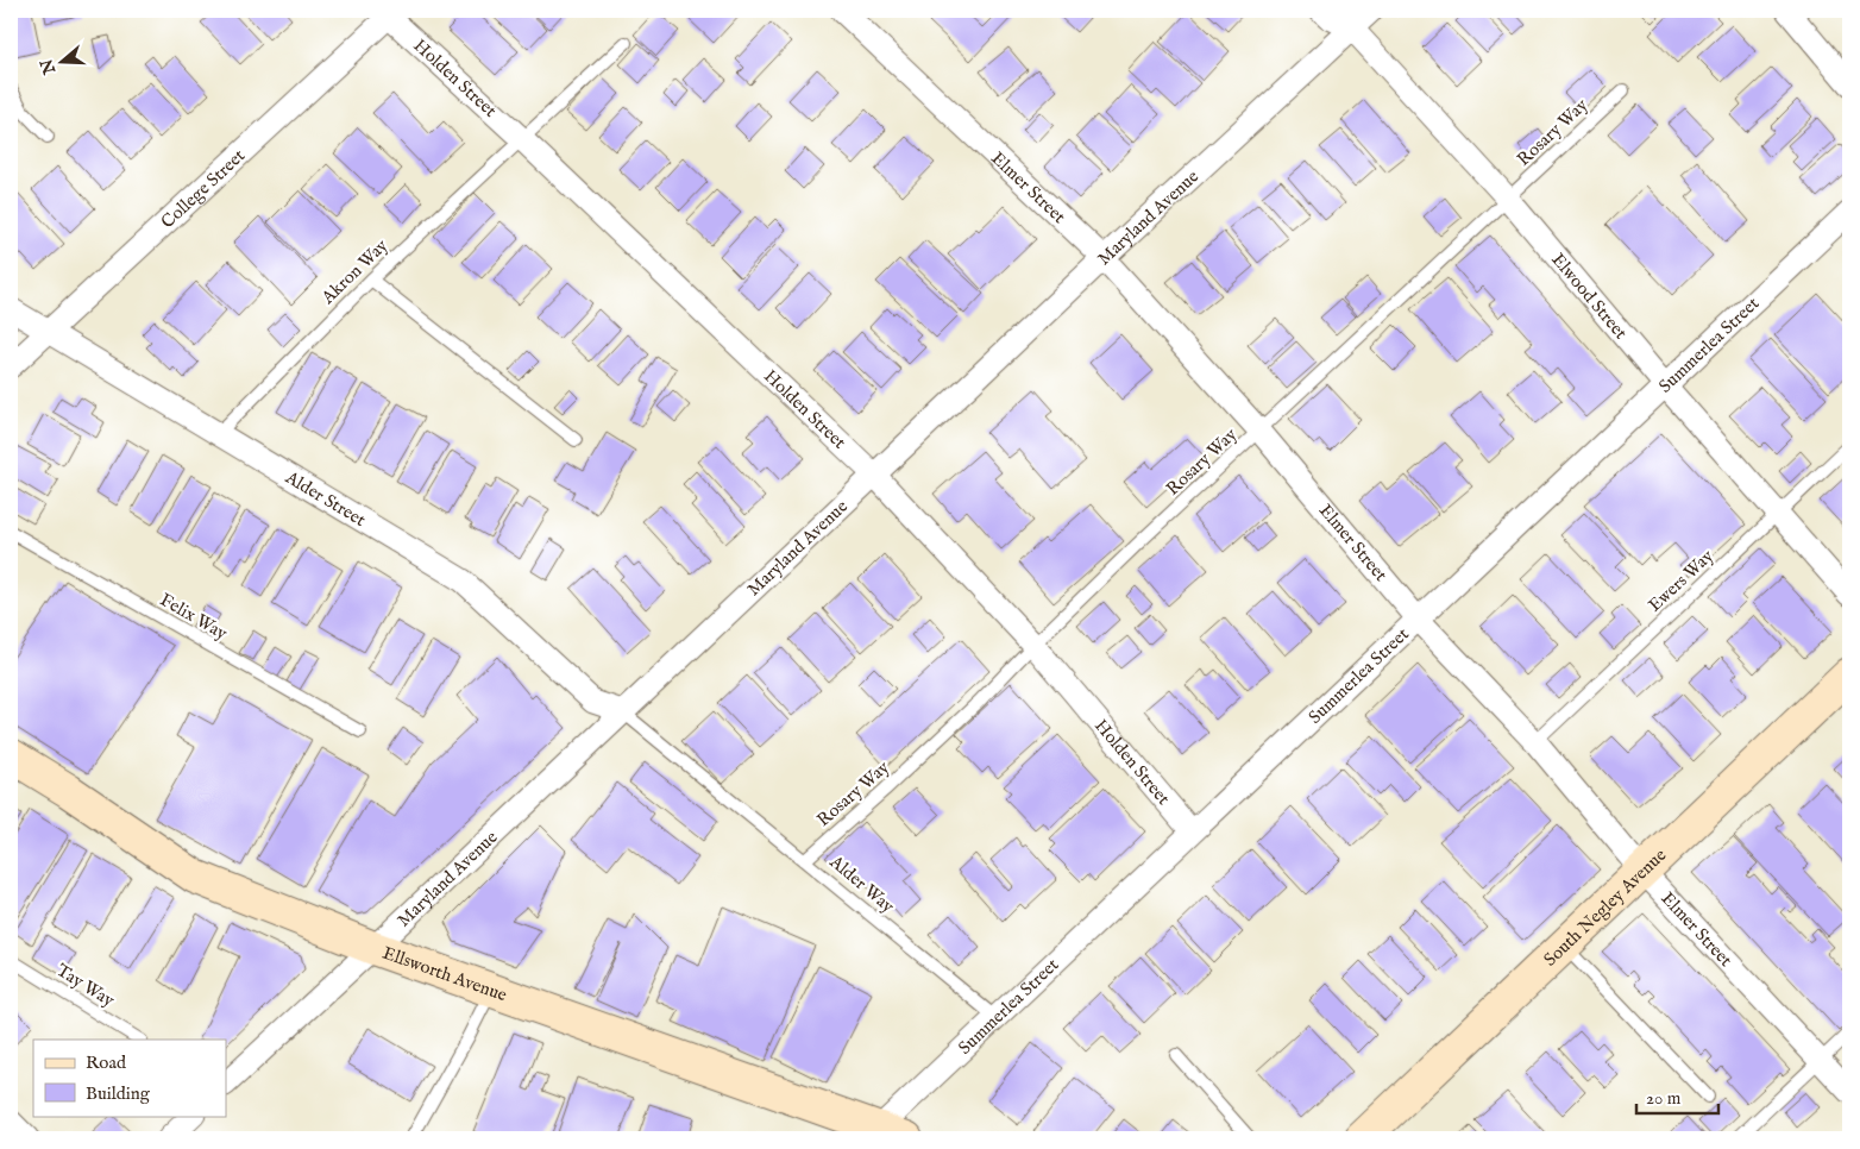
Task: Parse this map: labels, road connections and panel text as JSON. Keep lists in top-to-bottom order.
{
  "streets": {
    "street": [
      "Holden Street",
      "College Street",
      "Elmer Street",
      "Maryland Avenue",
      "Elwood Street",
      "Summerlea Street",
      "Alder Street",
      "South Negley Avenue",
      "Ellsworth Avenue"
    ],
    "lane": [
      "Rosary Way",
      "Akron Way",
      "Ewers Way",
      "Felix Way",
      "Alder Way",
      "Tay Way"
    ]
  },
  "crossings": [
    ["Holden Street", "Rosary Way"],
    ["Holden Street", "College Street"],
    ["Holden Street", "Maryland Avenue"],
    ["Holden Street", "Akron Way"],
    ["Holden Street", "Summerlea Street"],
    ["Rosary Way", "Elmer Street"],
    ["Rosary Way", "Elwood Street"],
    ["Rosary Way", "Alder Way"],
    ["College Street", "Alder Street"],
    ["Elmer Street", "Maryland Avenue"],
    ["Elmer Street", "Summerlea Street"],
    ["Elmer Street", "Ewers Way"],
    ["Elmer Street", "South Negley Avenue"],
    ["Maryland Avenue", "Elwood Street"],
    ["Maryland Avenue", "Alder Street"],
    ["Maryland Avenue", "Alder Way"],
    ["Maryland Avenue", "Ellsworth Avenue"],
    ["Akron Way", "Alder Street"],
    ["Elwood Street", "Summerlea Street"],
    ["Elwood Street", "Ewers Way"],
    ["Summerlea Street", "Alder Way"],
    ["Summerlea Street", "Ellsworth Avenue"],
    ["Alder Street", "Alder Way"]
  ],
  "legend": ["Road", "Building"],
  "scale_bar": "20 m",
  "north": "left"
}
